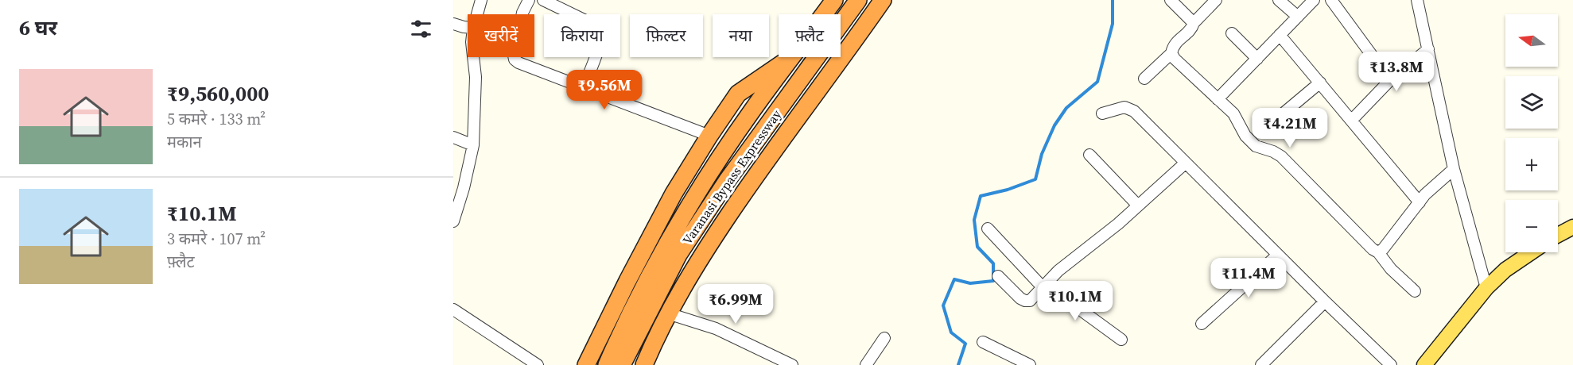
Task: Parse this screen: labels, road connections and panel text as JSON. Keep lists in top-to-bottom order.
{
  "streets": {
    "highway": ["Varanasi Bypass Expressway"]
  },
  "north": "left",
  "page": {
    "heading": "6 घर",
    "map_buttons": ["+", "−"],
    "chip": [
      "खरीदें",
      "किराया",
      "फ़िल्टर",
      "नया",
      "फ़्लैट"
    ],
    "price": [
      "₹13.8M",
      "₹9.56M",
      "₹4.21M",
      "₹11.4M",
      "₹10.1M",
      "₹6.99M"
    ],
    "list": [
      {
        "name": "₹9,560,000",
        "note": "5 कमरे · 133 m² · मकान"
      },
      {
        "name": "₹10.1M",
        "note": "3 कमरे · 107 m² · फ़्लैट"
      }
    ]
  }
}
